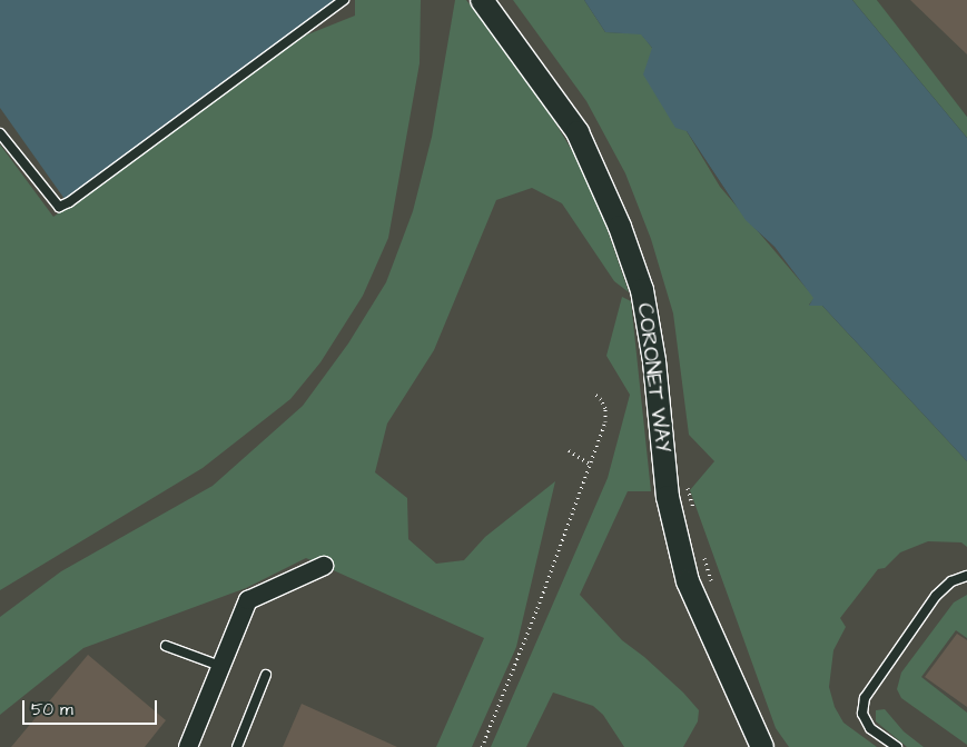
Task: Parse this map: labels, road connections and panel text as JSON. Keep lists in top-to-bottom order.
{
  "streets": {
    "street": ["CORONET WAY"]
  },
  "scale_bar": "50 m"
}
